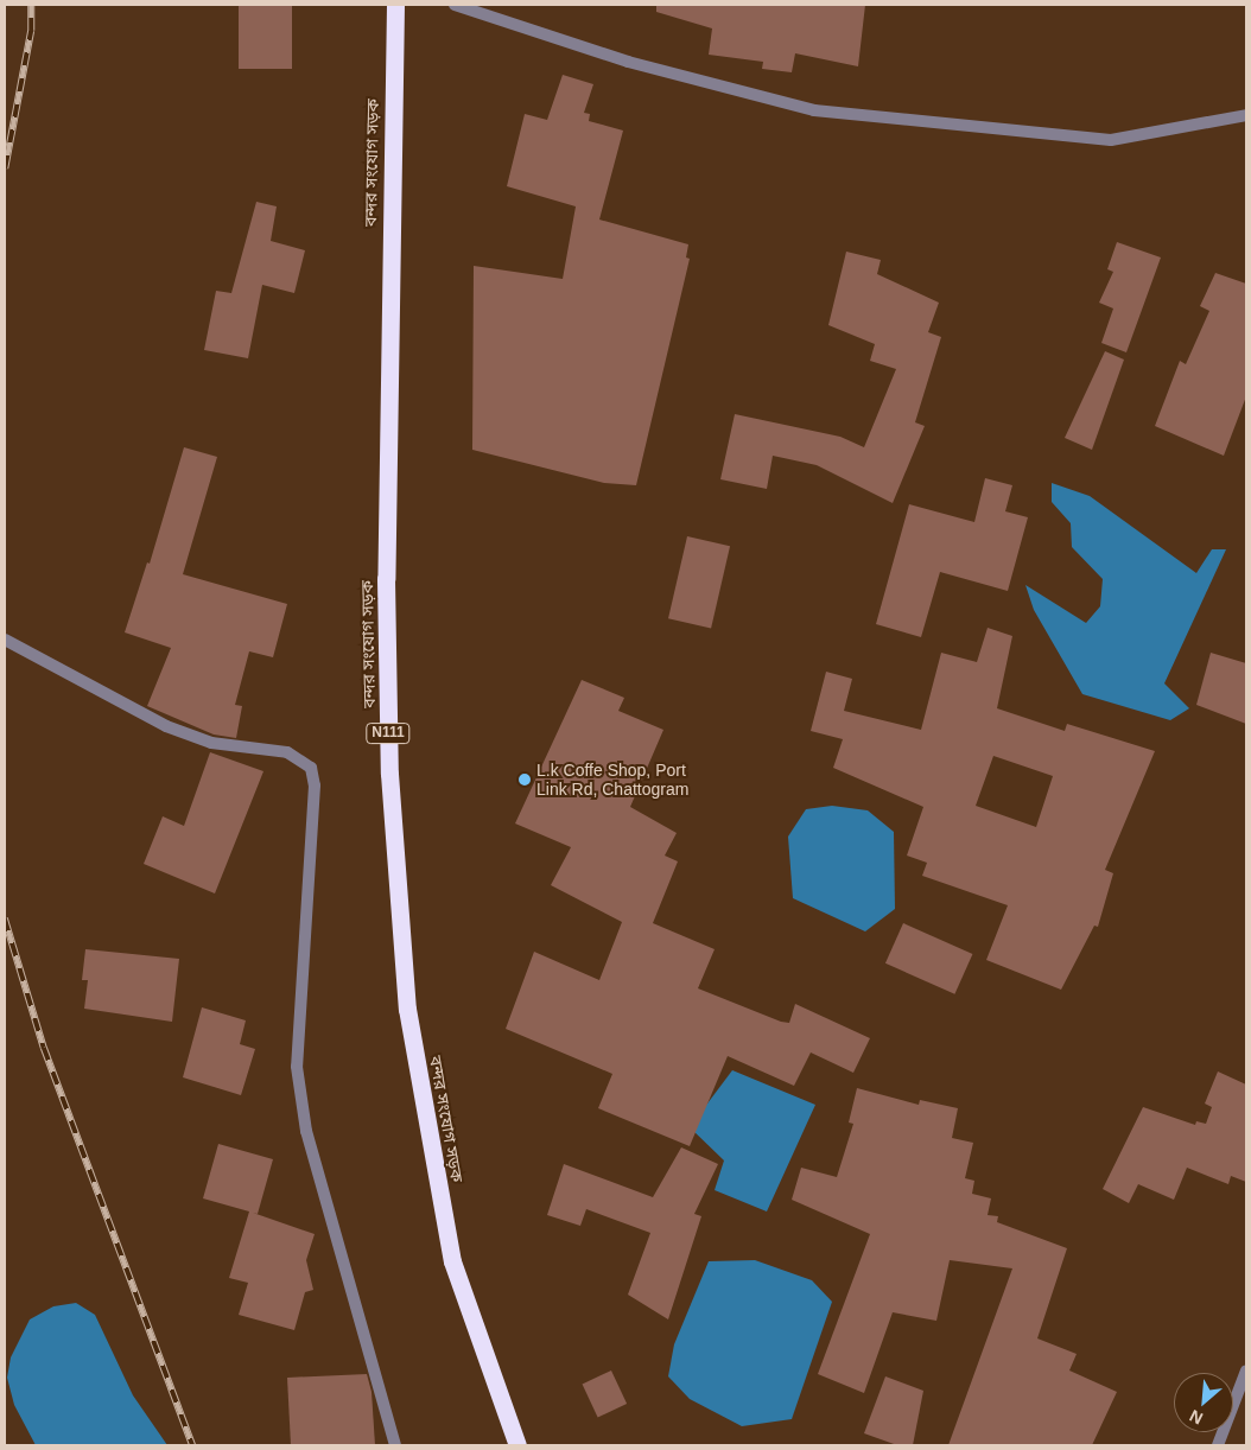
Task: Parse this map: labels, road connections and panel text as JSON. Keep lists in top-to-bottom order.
{
  "streets": {
    "highway": ["বন্দর সংযোগ সড়ক", "N111"]
  },
  "places": ["L.k Coffe Shop, Port Link Rd, Chattogram"],
  "north": "bottom left"
}
